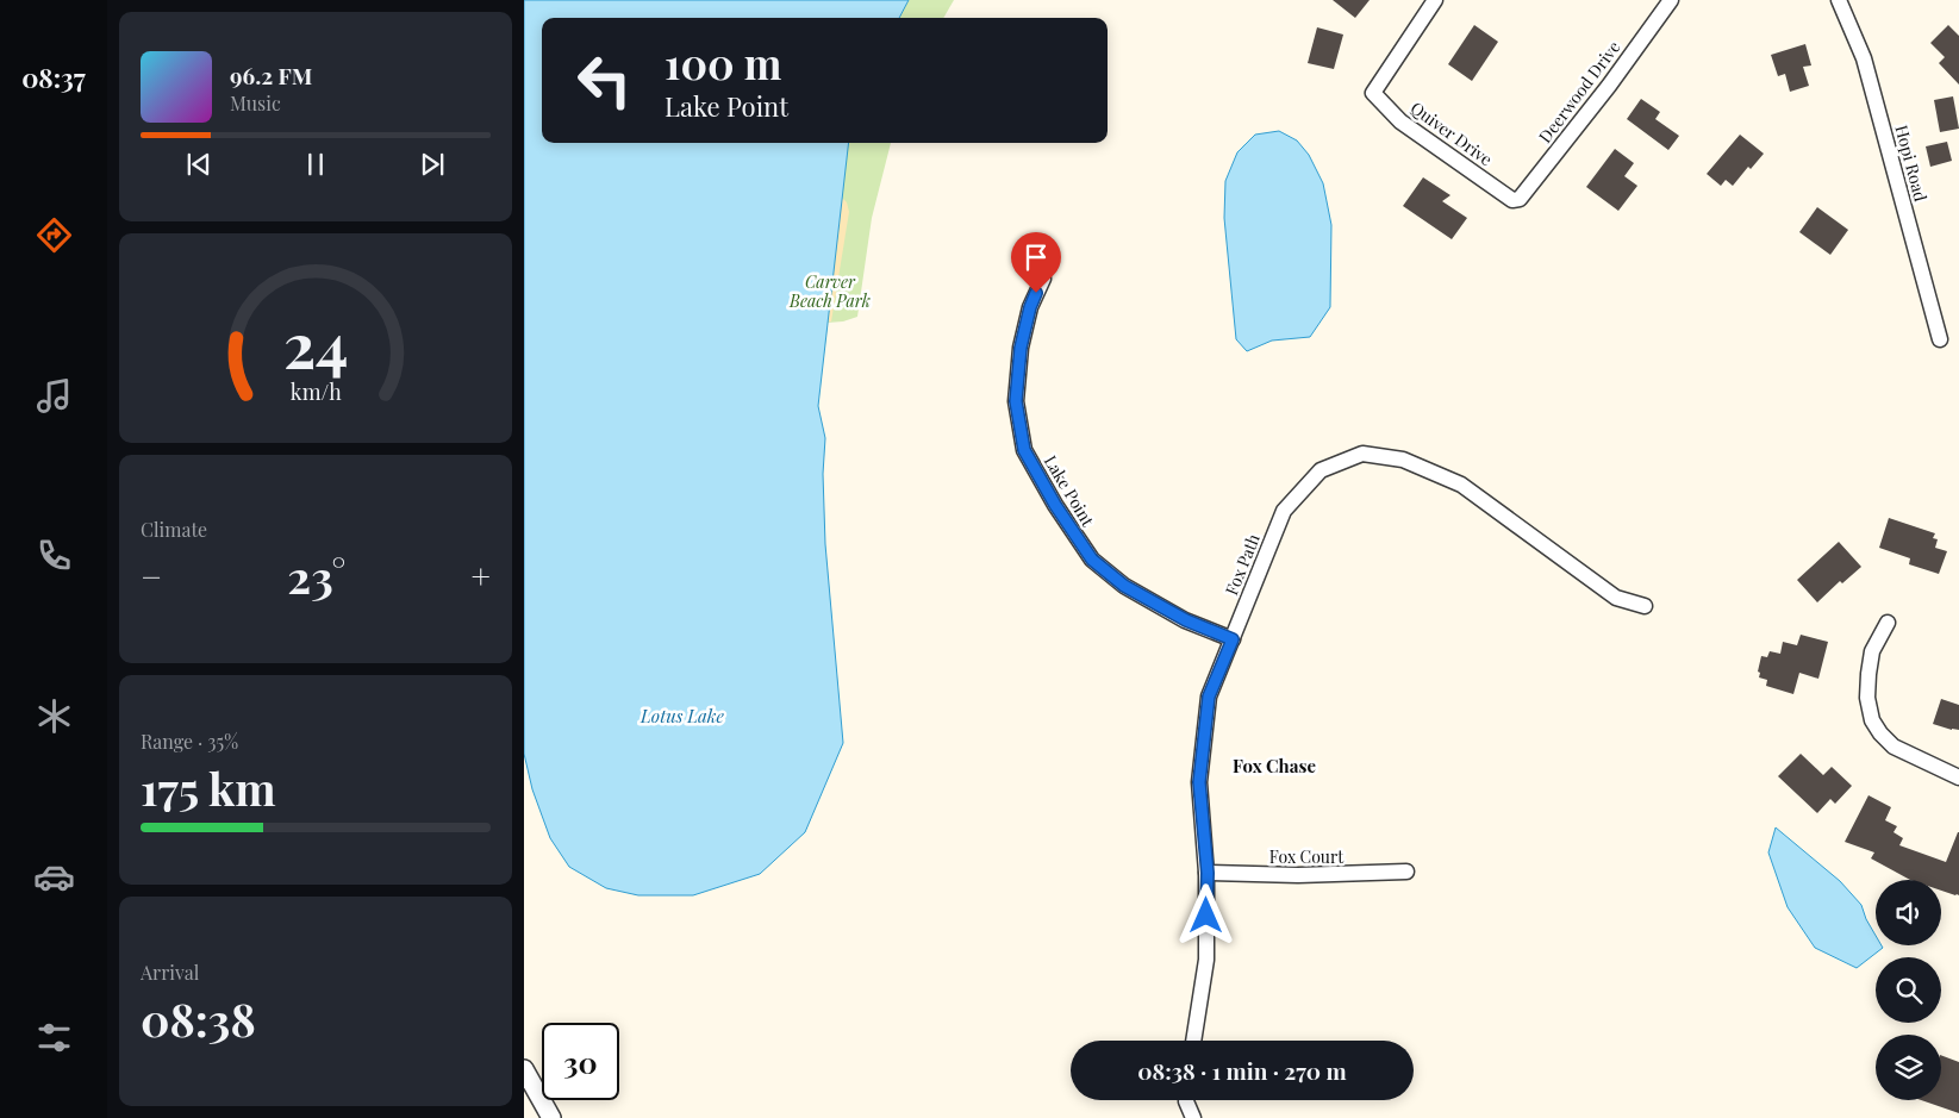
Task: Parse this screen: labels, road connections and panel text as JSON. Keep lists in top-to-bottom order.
{
  "streets": {
    "street": [
      "Deerwood Drive",
      "Quiver Drive",
      "Hopi Road",
      "Lake Point",
      "Fox Path",
      "Fox Court"
    ]
  },
  "crossings": [
    ["Deerwood Drive", "Quiver Drive"],
    ["Lake Point", "Fox Path"],
    ["Fox Path", "Fox Court"]
  ],
  "districts": ["Fox Chase"],
  "water": ["Lotus Lake"],
  "parks": ["Carver Beach Park"],
  "page": {
    "tabs": "08:37",
    "turn": ["100 m", "Lake Point"],
    "song": ["96.2 FM", "Music"],
    "tile": [
      "Climate",
      ["Range · 35%", "175 km"],
      ["Arrival", "08:38"]
    ],
    "heat": ["−", "23°", "+"],
    "limit": "30",
    "trip": "08:38 · 1 min · 270 m",
    "gauge": ["24", "km/h"]
  }
}
